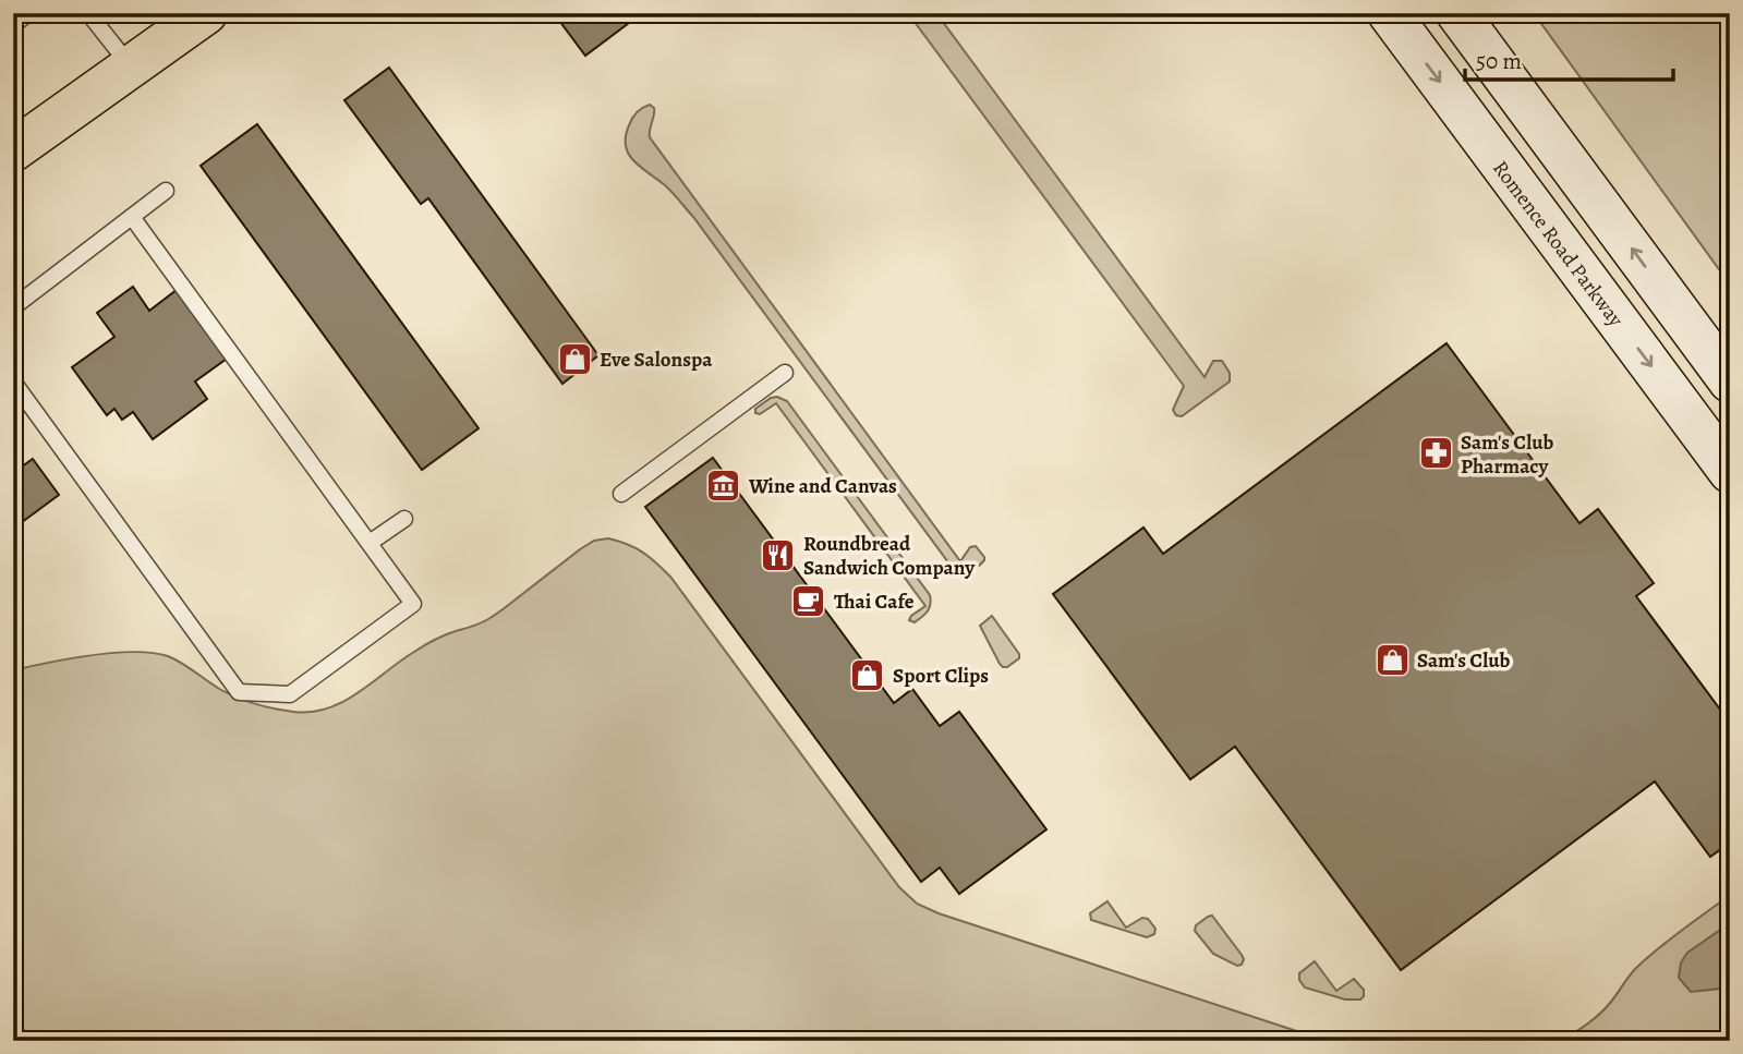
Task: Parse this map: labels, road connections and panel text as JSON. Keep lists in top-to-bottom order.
{
  "streets": {
    "street": ["Romence Road Parkway"]
  },
  "places": {
    "shop": ["Eve Salonspa", "Sam's Club", "Sport Clips"],
    "pharmacy": ["Sam's Club Pharmacy"],
    "museum": ["Wine and Canvas"],
    "restaurant": ["Roundbread Sandwich Company"],
    "cafe": ["Thai Cafe"]
  },
  "scale_bar": "50 m"
}
